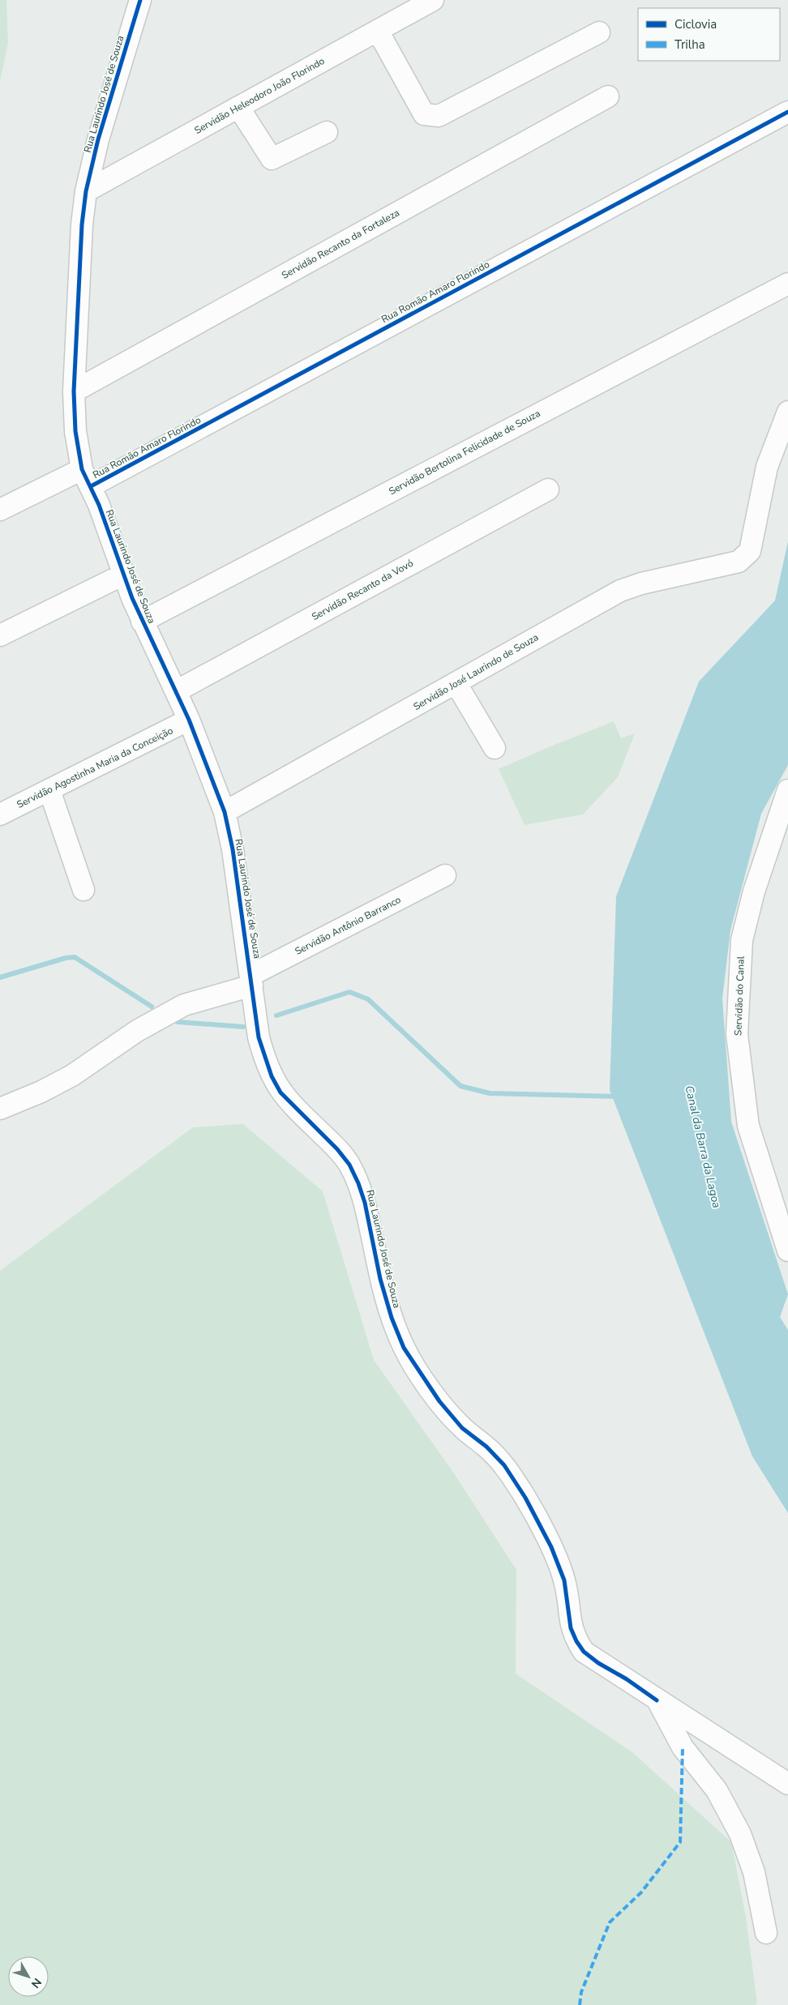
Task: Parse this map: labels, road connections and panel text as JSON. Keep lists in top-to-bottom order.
{
  "streets": {
    "street": [
      "Rua Laurindo José de Souza",
      "Servidão Heleodoro João Florindo",
      "Servidão Recanto da Fortaleza",
      "Rua Romão Amaro Florindo",
      "Servidão Bertolina Felicidade de Souza",
      "Servidão Recanto da Vovó",
      "Servidão José Laurindo de Souza",
      "Servidão Agostinha Maria da Conceição",
      "Servidão Antônio Barranco",
      "Servidão do Canal"
    ]
  },
  "crossings": [
    ["Rua Laurindo José de Souza", "Servidão Heleodoro João Florindo"],
    ["Rua Laurindo José de Souza", "Servidão Recanto da Fortaleza"],
    ["Rua Laurindo José de Souza", "Rua Romão Amaro Florindo"],
    ["Rua Laurindo José de Souza", "Servidão Bertolina Felicidade de Souza"],
    ["Rua Laurindo José de Souza", "Servidão Recanto da Vovó"],
    ["Rua Laurindo José de Souza", "Servidão José Laurindo de Souza"],
    ["Rua Laurindo José de Souza", "Servidão Agostinha Maria da Conceição"],
    ["Rua Laurindo José de Souza", "Servidão Antônio Barranco"]
  ],
  "water": ["Canal da Barra da Lagoa"],
  "legend": ["Ciclovia", "Trilha"],
  "north": "bottom right"
}
